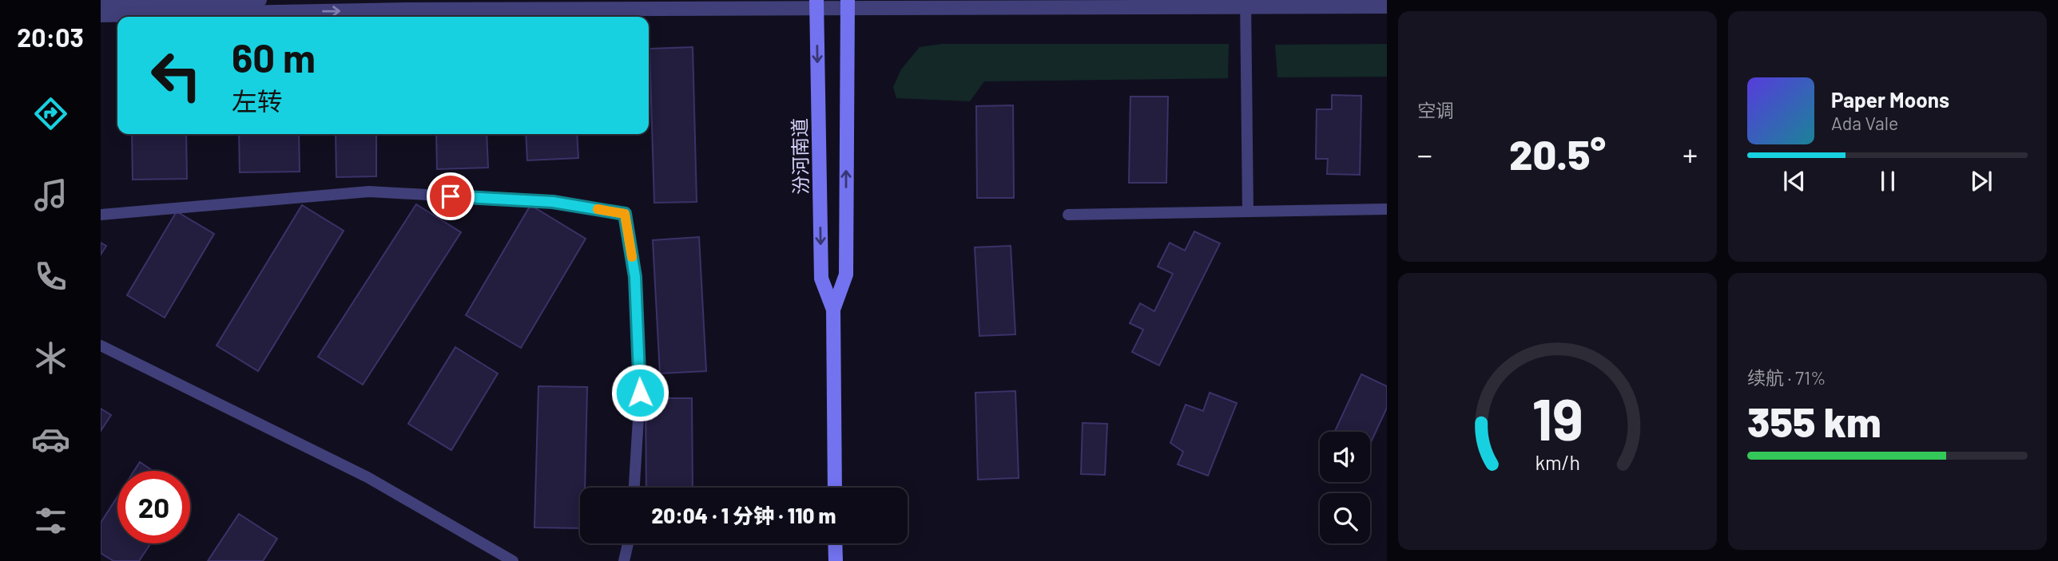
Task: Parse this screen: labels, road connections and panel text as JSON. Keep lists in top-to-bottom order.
{
  "streets": {
    "main road": ["汾河南道"]
  },
  "page": {
    "tabs": "20:03",
    "tile": [
      "空调",
      ["续航 · 71%", "355 km"]
    ],
    "turn": ["60 m", "左转"],
    "song": ["Paper Moons", "Ada Vale"],
    "heat": ["−", "20.5°", "+"],
    "limit": "20",
    "trip": "20:04 · 1 分钟 · 110 m",
    "gauge": ["19", "km/h"]
  }
}
